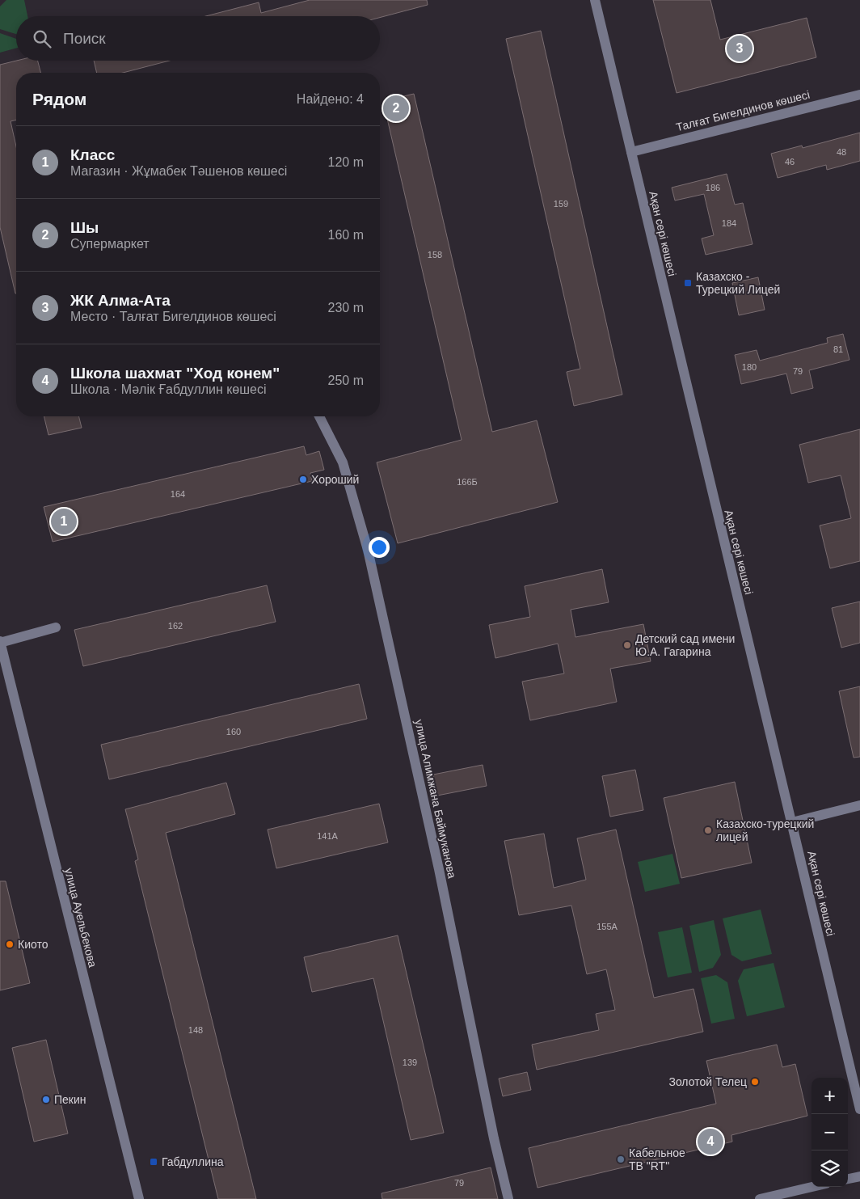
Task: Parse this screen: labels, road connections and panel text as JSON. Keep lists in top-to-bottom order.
{
  "streets": {
    "street": [
      "Талғат Бигелдинов көшесі",
      "Ақан сері көшесі",
      "улица Алимжана Баймуканова",
      "улица Ауельбекова"
    ]
  },
  "crossings": [
    ["Талғат Бигелдинов көшесі", "Ақан сері көшесі"]
  ],
  "places": {
    "transit": ["Казахско - Турецкий Лицей", "Габдуллина"],
    "other": [
      "Хороший",
      "Детский сад имени Ю.А. Гагарина",
      "Казахско-турецкий лицей",
      "Киото",
      "Золотой Телец",
      "Пекин",
      "Кабельное ТВ \"RT\""
    ]
  },
  "house_numbers": [
    "48",
    "46",
    "186",
    "159",
    "184",
    "158",
    "81",
    "180",
    "79",
    "166Б",
    "164",
    "162",
    "160",
    "141А",
    "155А",
    "148",
    "139",
    "79"
  ],
  "page": {
    "search": "Поиск",
    "pins": [
      "3",
      "2",
      "1",
      "4"
    ],
    "heading": ["Рядом", "Найдено: 4"],
    "list": [
      {
        "mark": "1",
        "name": "Класс",
        "note": "Магазин · Жұмабек Тәшенов көшесі",
        "value": "120 m"
      },
      {
        "mark": "2",
        "name": "Шы",
        "note": "Супермаркет",
        "value": "160 m"
      },
      {
        "mark": "3",
        "name": "ЖК Алма-Ата",
        "note": "Место · Талғат Бигелдинов көшесі",
        "value": "230 m"
      },
      {
        "mark": "4",
        "name": "Школа шахмат \"Ход конем\"",
        "note": "Школа · Мәлік Ғабдуллин көшесі",
        "value": "250 m"
      }
    ],
    "map_buttons": ["+", "−"]
  }
}
